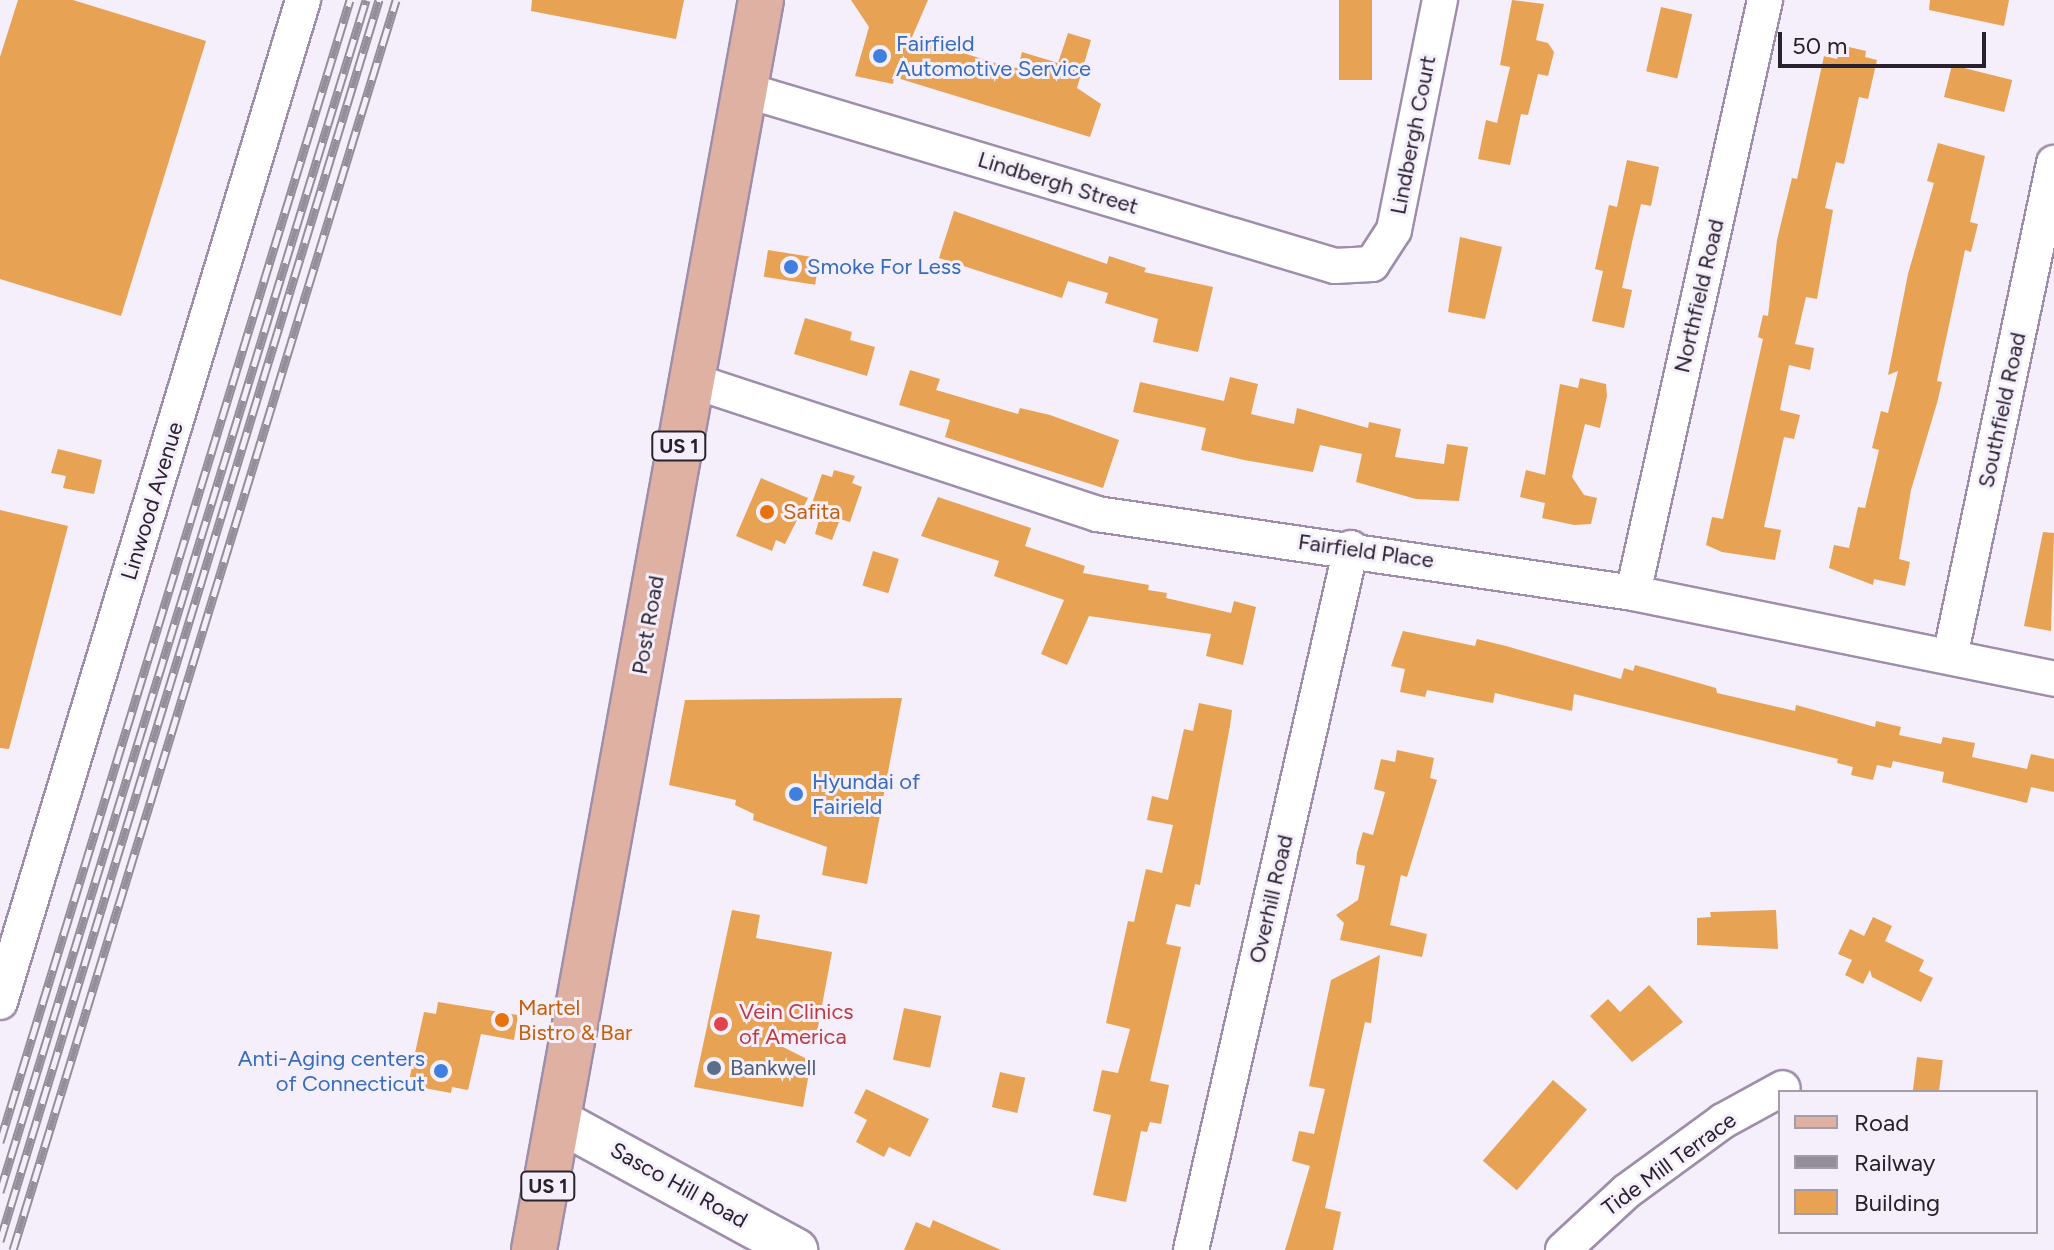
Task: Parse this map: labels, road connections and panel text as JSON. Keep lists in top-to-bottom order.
{
  "streets": {
    "main road": ["US 1", "Post Road"],
    "street": [
      "Lindbergh Court",
      "Lindbergh Street",
      "Northfield Road",
      "Southfield Road",
      "Linwood Avenue",
      "Fairfield Place",
      "Overhill Road",
      "Tide Mill Terrace",
      "Sasco Hill Road"
    ]
  },
  "crossings": [
    ["Lindbergh Court", "Lindbergh Street"],
    ["Lindbergh Street", "Post Road"],
    ["Northfield Road", "Fairfield Place"],
    ["Southfield Road", "Fairfield Place"],
    ["Fairfield Place", "Post Road"],
    ["Fairfield Place", "Overhill Road"],
    ["Post Road", "Sasco Hill Road"]
  ],
  "places": [
    "Fairfield Automotive Service",
    "Smoke For Less",
    "Safita",
    "Hyundai of Fairield",
    "Martel Bistro & Bar",
    "Vein Clinics of America",
    "Bankwell",
    "Anti-Aging centers of Connecticut"
  ],
  "legend": ["Road", "Railway", "Building"],
  "scale_bar": "50 m"
}
